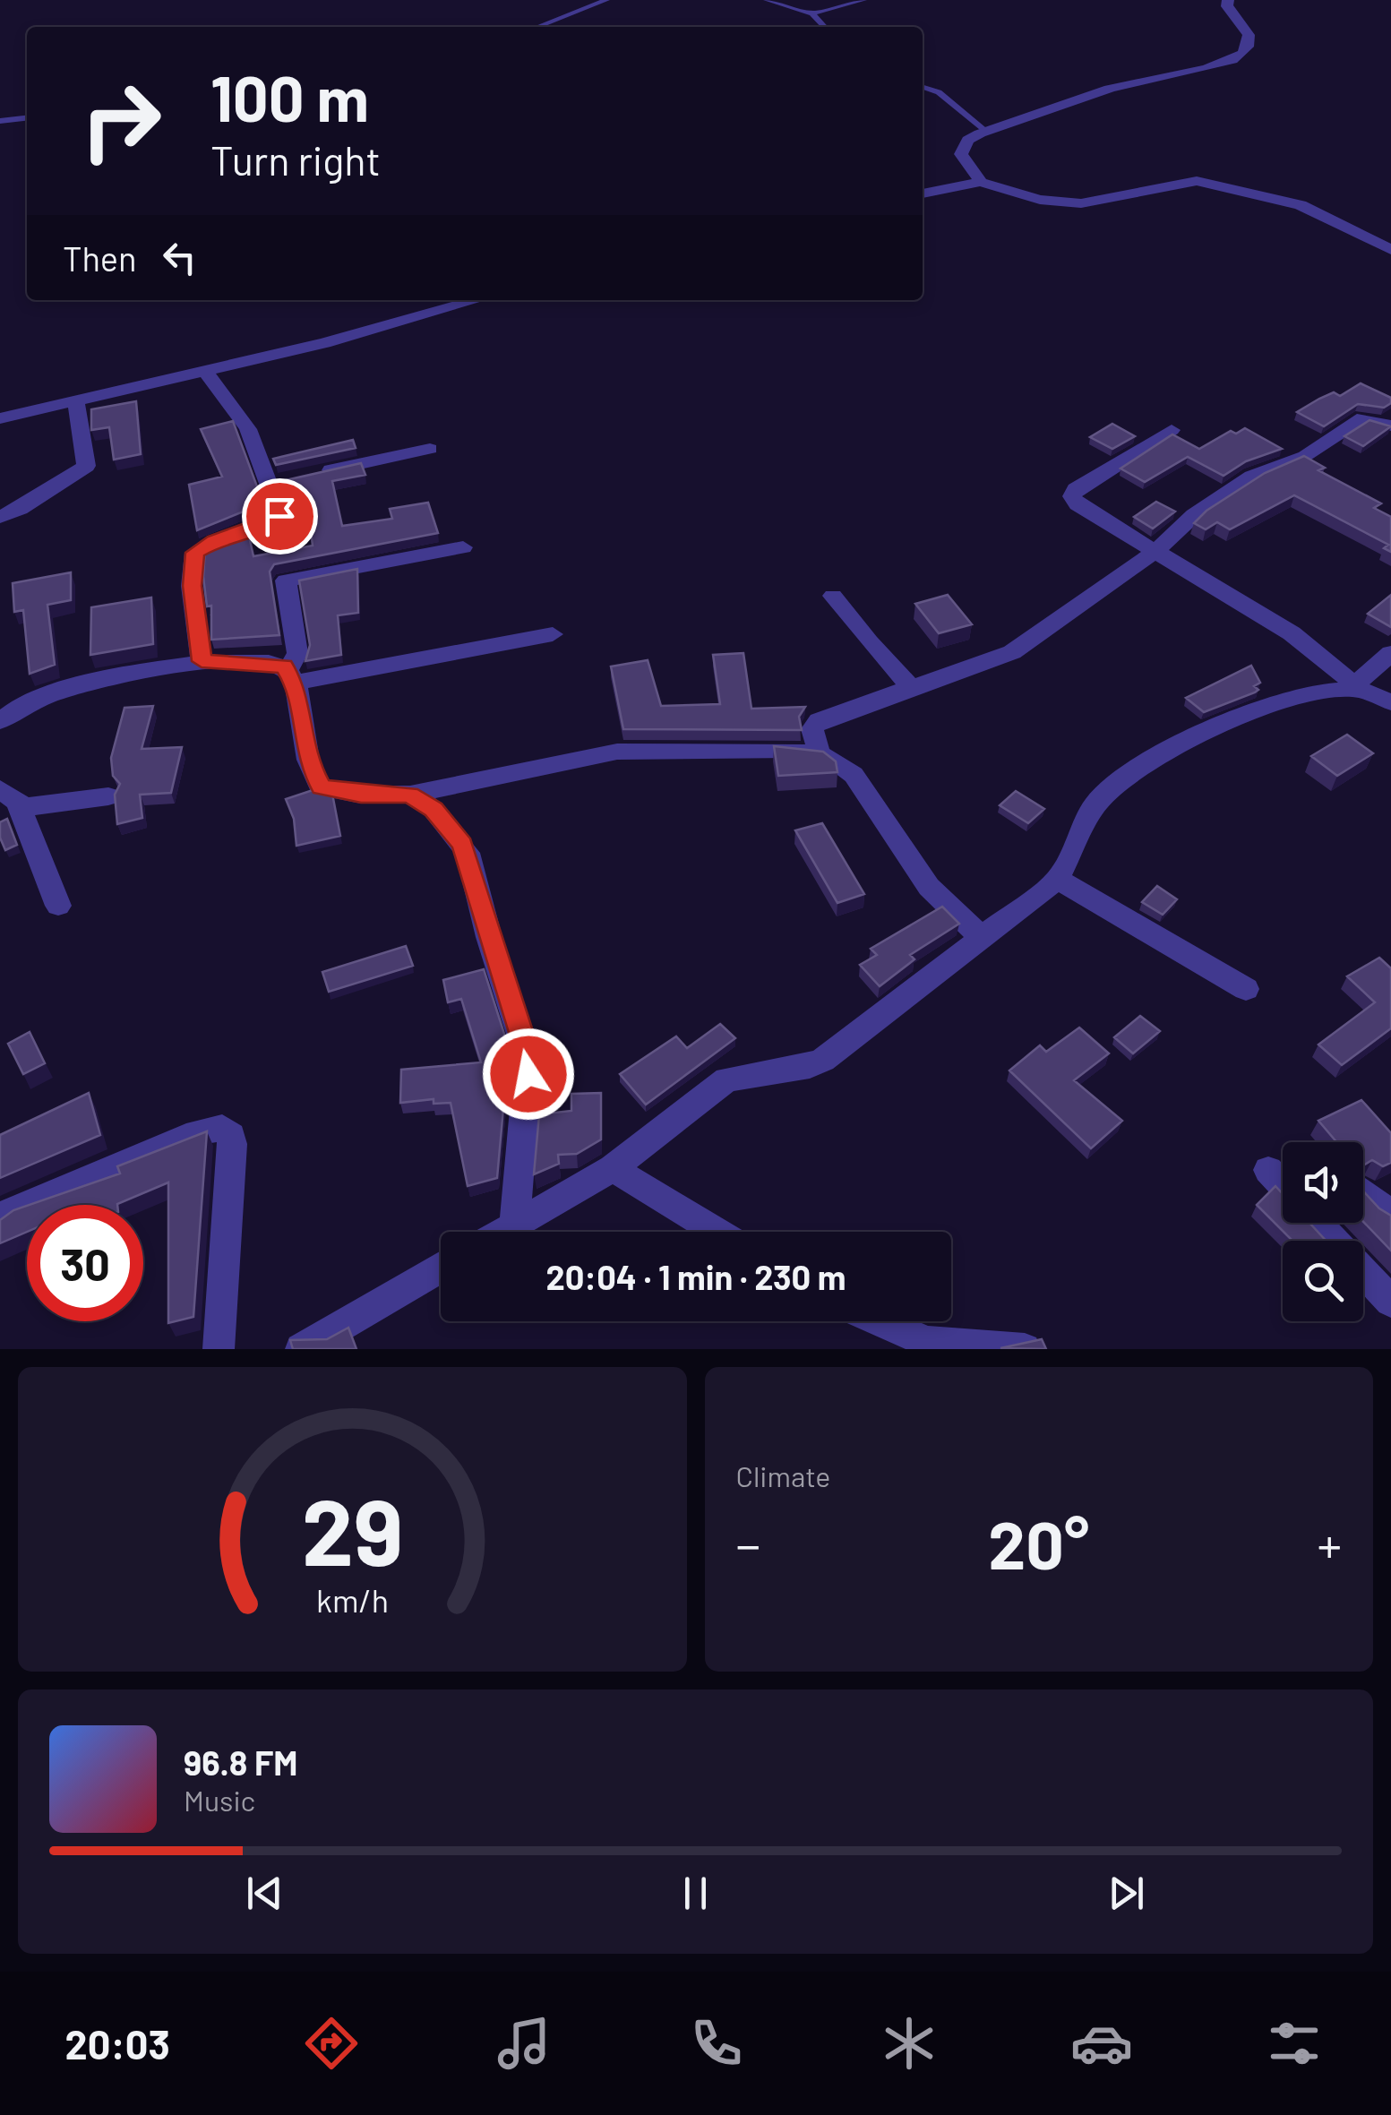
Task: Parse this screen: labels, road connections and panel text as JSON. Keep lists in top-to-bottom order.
{
  "page": {
    "turn": ["100 m", "Turn right"],
    "then": "Then",
    "limit": "30",
    "trip": "20:04 · 1 min · 230 m",
    "tile": "Climate",
    "heat": ["−", "20°", "+"],
    "song": ["96.8 FM", "Music"],
    "tabs": "20:03",
    "gauge": ["29", "km/h"]
  }
}
